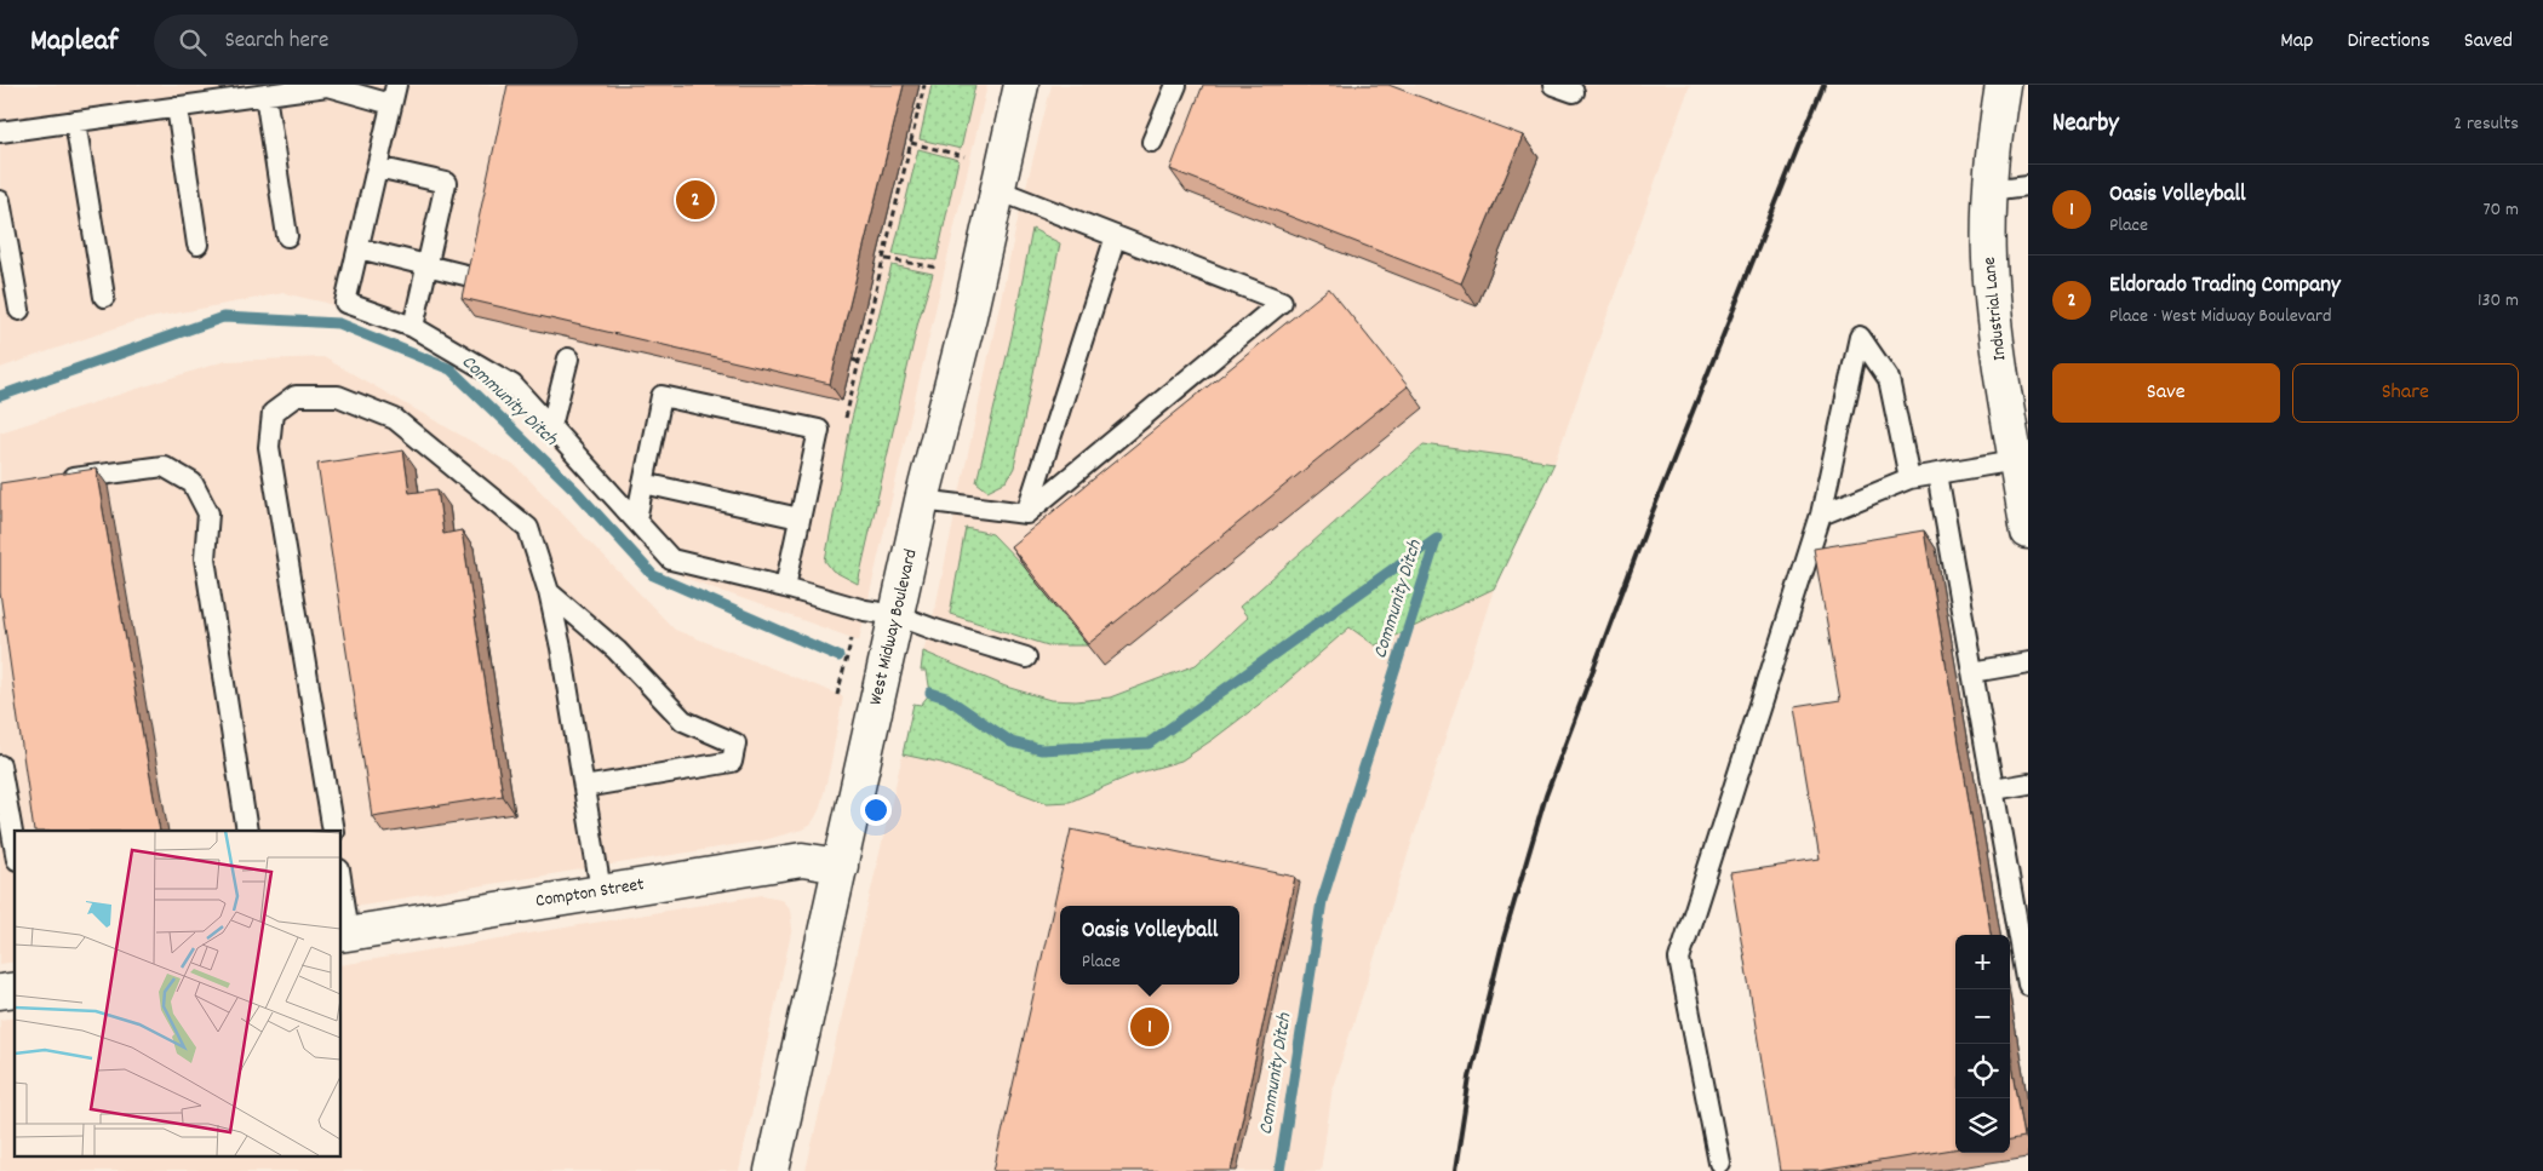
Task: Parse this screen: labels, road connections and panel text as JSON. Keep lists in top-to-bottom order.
{
  "streets": {
    "street": ["Industrial Lane", "West Midway Boulevard", "Compton Street"]
  },
  "crossings": [
    ["West Midway Boulevard", "Compton Street"]
  ],
  "water": ["Community Ditch"],
  "page": {
    "header": "Mapleaf",
    "search": "Search here",
    "nav": ["Map", "Directions", "Saved"],
    "heading": ["Nearby", "2 results"],
    "list": [
      {
        "mark": "1",
        "name": "Oasis Volleyball",
        "note": "Place",
        "value": "70 m"
      },
      {
        "mark": "2",
        "name": "Eldorado Trading Company",
        "note": "Place · West Midway Boulevard",
        "value": "130 m"
      }
    ],
    "pins": ["2", "1"],
    "buttons": ["Save", "Share"],
    "popup": ["Oasis Volleyball", "Place"],
    "map_buttons": ["+", "−"]
  }
}
